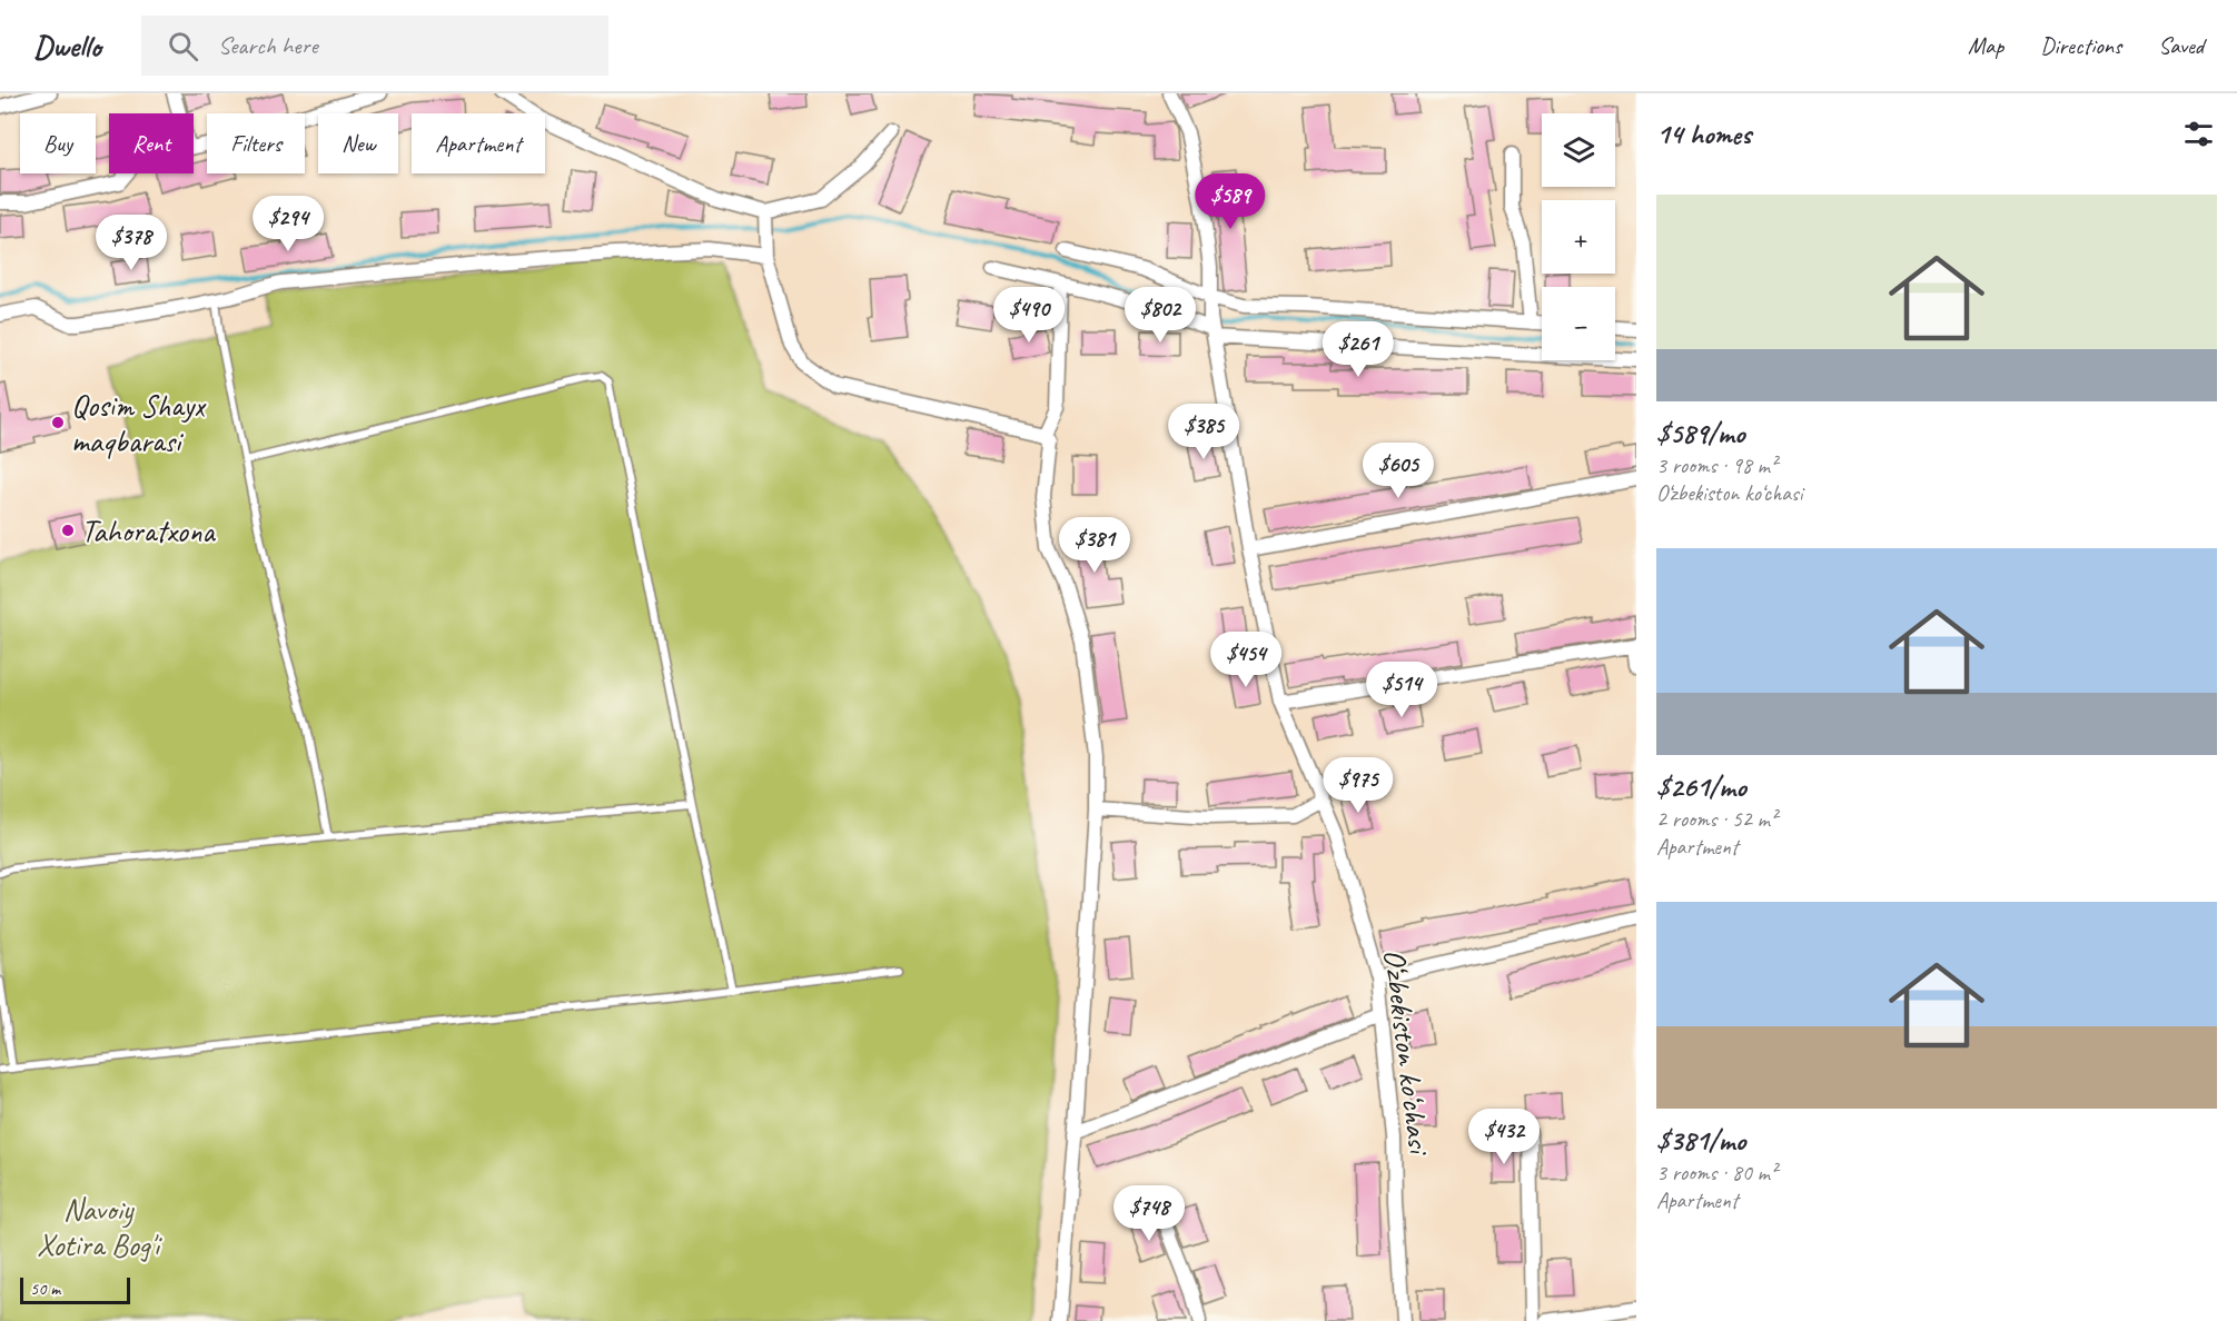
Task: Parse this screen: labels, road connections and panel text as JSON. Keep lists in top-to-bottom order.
{
  "streets": {
    "street": ["O‘zbekiston ko‘chasi"]
  },
  "parks": ["Navoiy Xotira Bog'i"],
  "places": ["Qosim Shayx maqbarasi", "Tahoratxona"],
  "scale_bar": "50 m",
  "page": {
    "header": "Dwello",
    "search": "Search here",
    "nav": ["Map", "Directions", "Saved"],
    "heading": "14 homes",
    "map_buttons": ["+", "−"],
    "chip": [
      "Buy",
      "Rent",
      "Filters",
      "New",
      "Apartment"
    ],
    "price": [
      "$589",
      "$294",
      "$378",
      "$490",
      "$802",
      "$261",
      "$385",
      "$605",
      "$381",
      "$454",
      "$514",
      "$975",
      "$432",
      "$748"
    ],
    "list": [
      {
        "name": "$589/mo",
        "note": "3 rooms · 98 m² · O‘zbekiston ko‘chasi"
      },
      {
        "name": "$261/mo",
        "note": "2 rooms · 52 m² · Apartment"
      },
      {
        "name": "$381/mo",
        "note": "3 rooms · 80 m² · Apartment"
      }
    ],
    "scale": "50 m"
  }
}
